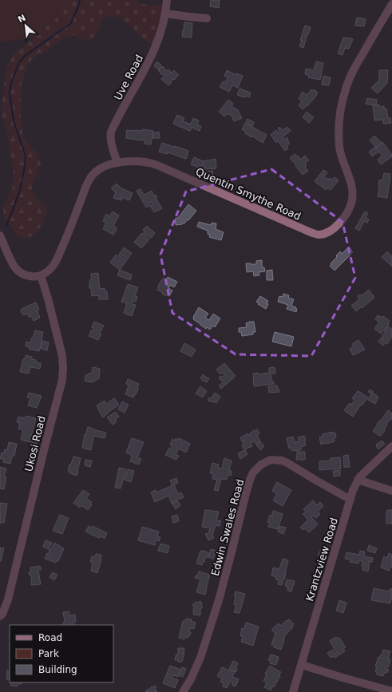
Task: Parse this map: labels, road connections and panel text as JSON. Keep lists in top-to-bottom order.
{
  "streets": {
    "street": [
      "Uve Road",
      "Quentin Smythe Road",
      "Ukosi Road",
      "Edwin Swales Road",
      "Krantzview Road"
    ]
  },
  "crossings": [
    ["Uve Road", "Quentin Smythe Road"],
    ["Quentin Smythe Road", "Ukosi Road"],
    ["Edwin Swales Road", "Krantzview Road"]
  ],
  "legend": ["Road", "Park", "Building"],
  "north": "top left"
}
